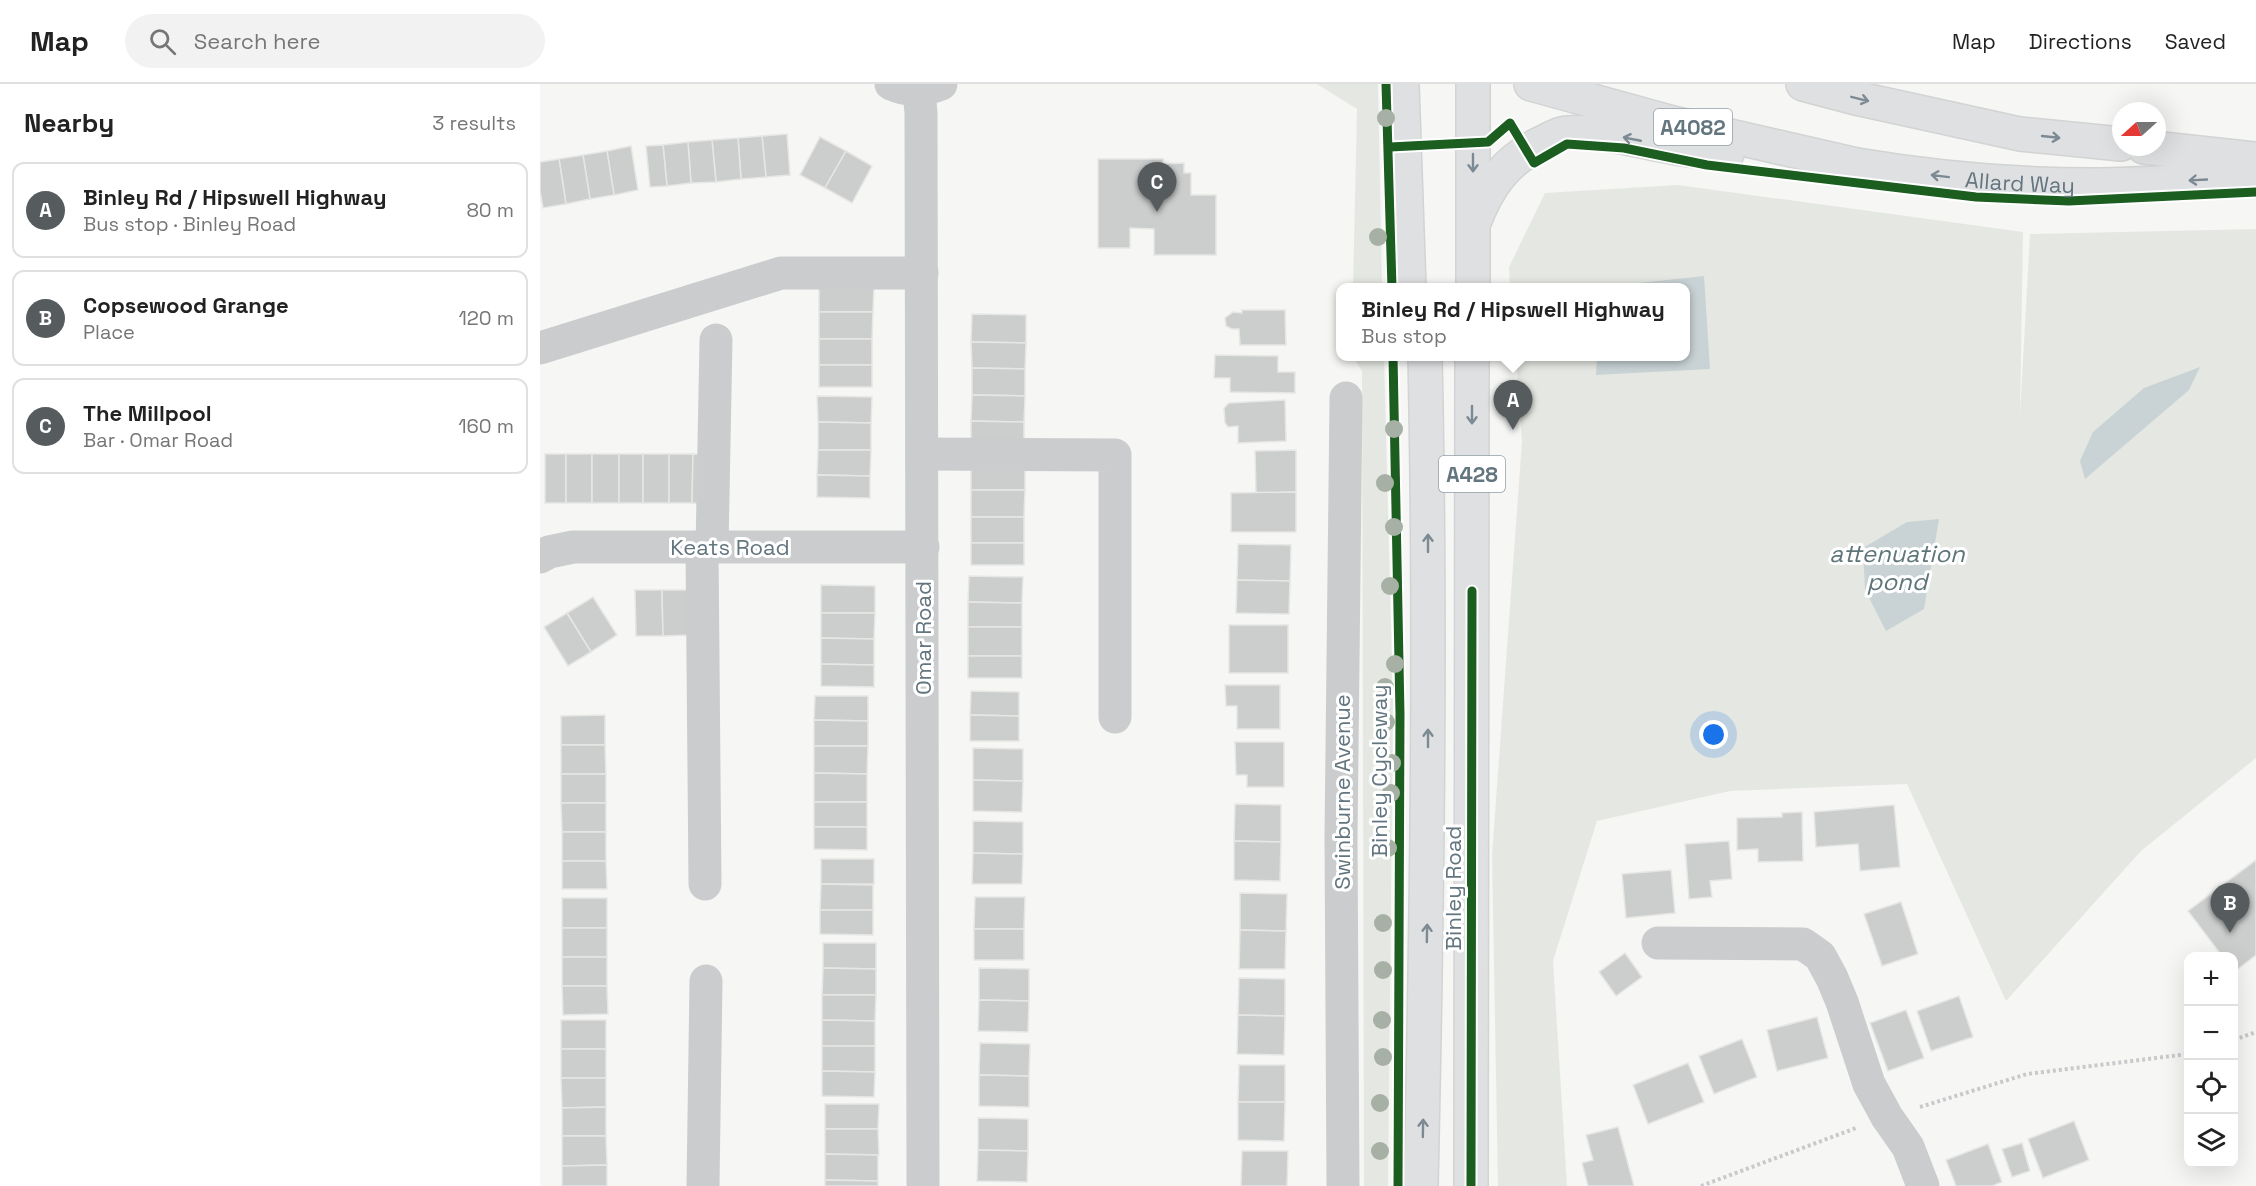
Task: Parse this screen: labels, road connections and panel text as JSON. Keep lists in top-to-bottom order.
{
  "streets": {
    "main road": [
      "A4082",
      "Allard Way",
      "A428",
      "Binley Road"
    ],
    "street": ["Keats Road", "Omar Road", "Swinburne Avenue"],
    "cycle path": ["Binley Cycleway"]
  },
  "crossings": [
    ["Keats Road", "Omar Road"]
  ],
  "water": ["attenuation pond"],
  "north": "left",
  "page": {
    "header": "Map",
    "search": "Search here",
    "nav": ["Map", "Directions", "Saved"],
    "heading": ["Nearby", "3 results"],
    "list": [
      {
        "mark": "A",
        "name": "Binley Rd / Hipswell Highway",
        "note": "Bus stop · Binley Road",
        "value": "80 m"
      },
      {
        "mark": "B",
        "name": "Copsewood Grange",
        "note": "Place",
        "value": "120 m"
      },
      {
        "mark": "C",
        "name": "The Millpool",
        "note": "Bar · Omar Road",
        "value": "160 m"
      }
    ],
    "pins": ["C", "A", "B"],
    "popup": ["Binley Rd / Hipswell Highway", "Bus stop"],
    "map_buttons": ["+", "−"]
  }
}
